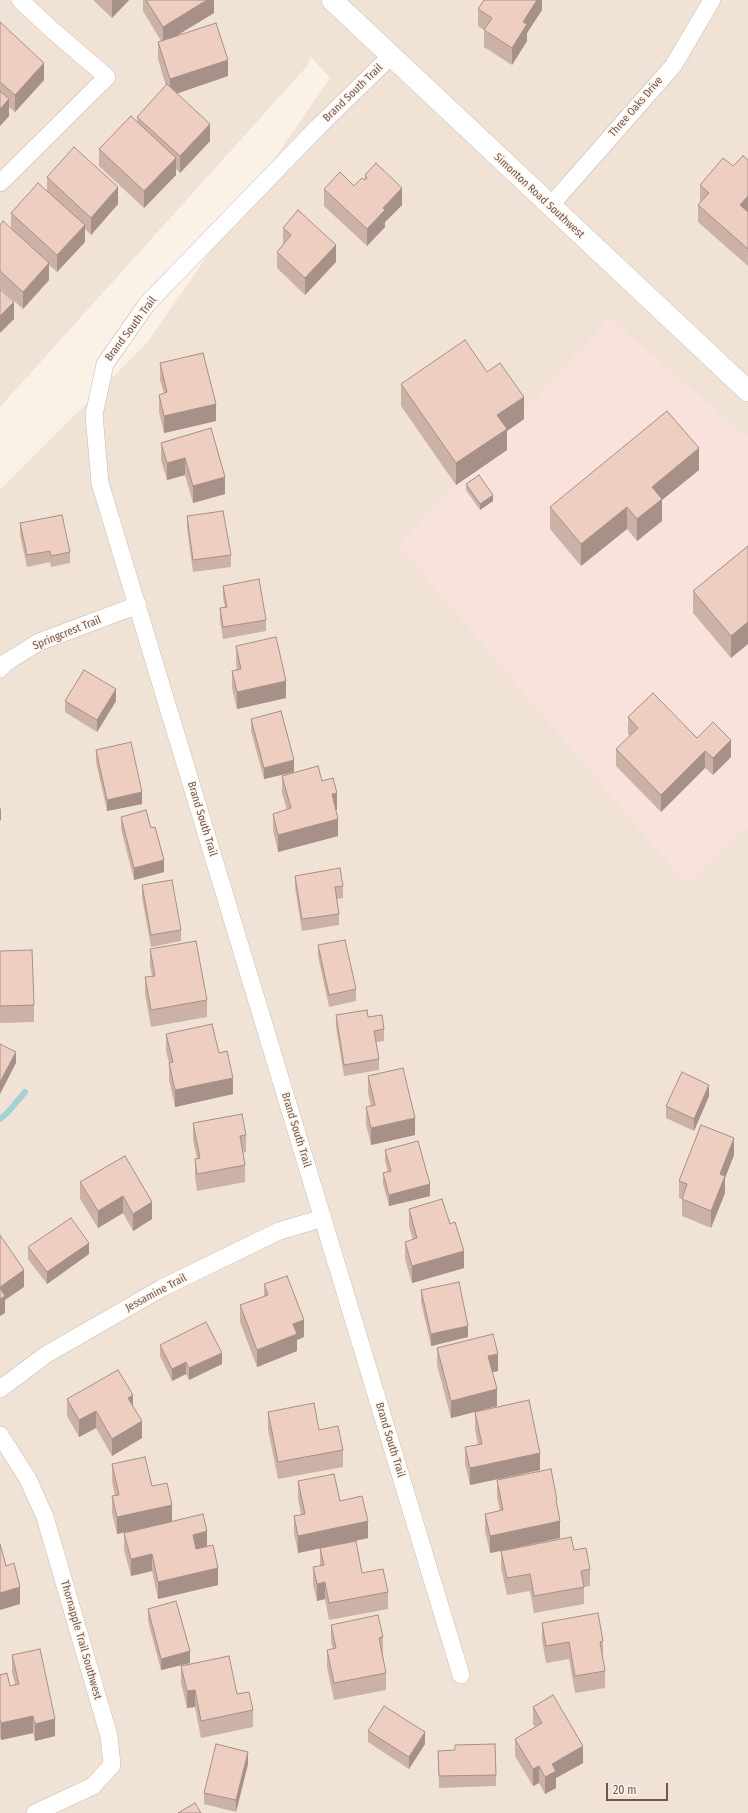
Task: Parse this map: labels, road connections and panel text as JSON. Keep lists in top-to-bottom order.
{
  "streets": {
    "street": [
      "Brand South Trail",
      "Three Oaks Drive",
      "Simonton Road Southwest",
      "Springcrest Trail",
      "Jessamine Trail",
      "Thornapple Trail Southwest"
    ]
  },
  "crossings": [
    ["Brand South Trail", "Simonton Road Southwest"],
    ["Brand South Trail", "Springcrest Trail"],
    ["Brand South Trail", "Jessamine Trail"],
    ["Three Oaks Drive", "Simonton Road Southwest"]
  ],
  "scale_bar": "20 m"
}
